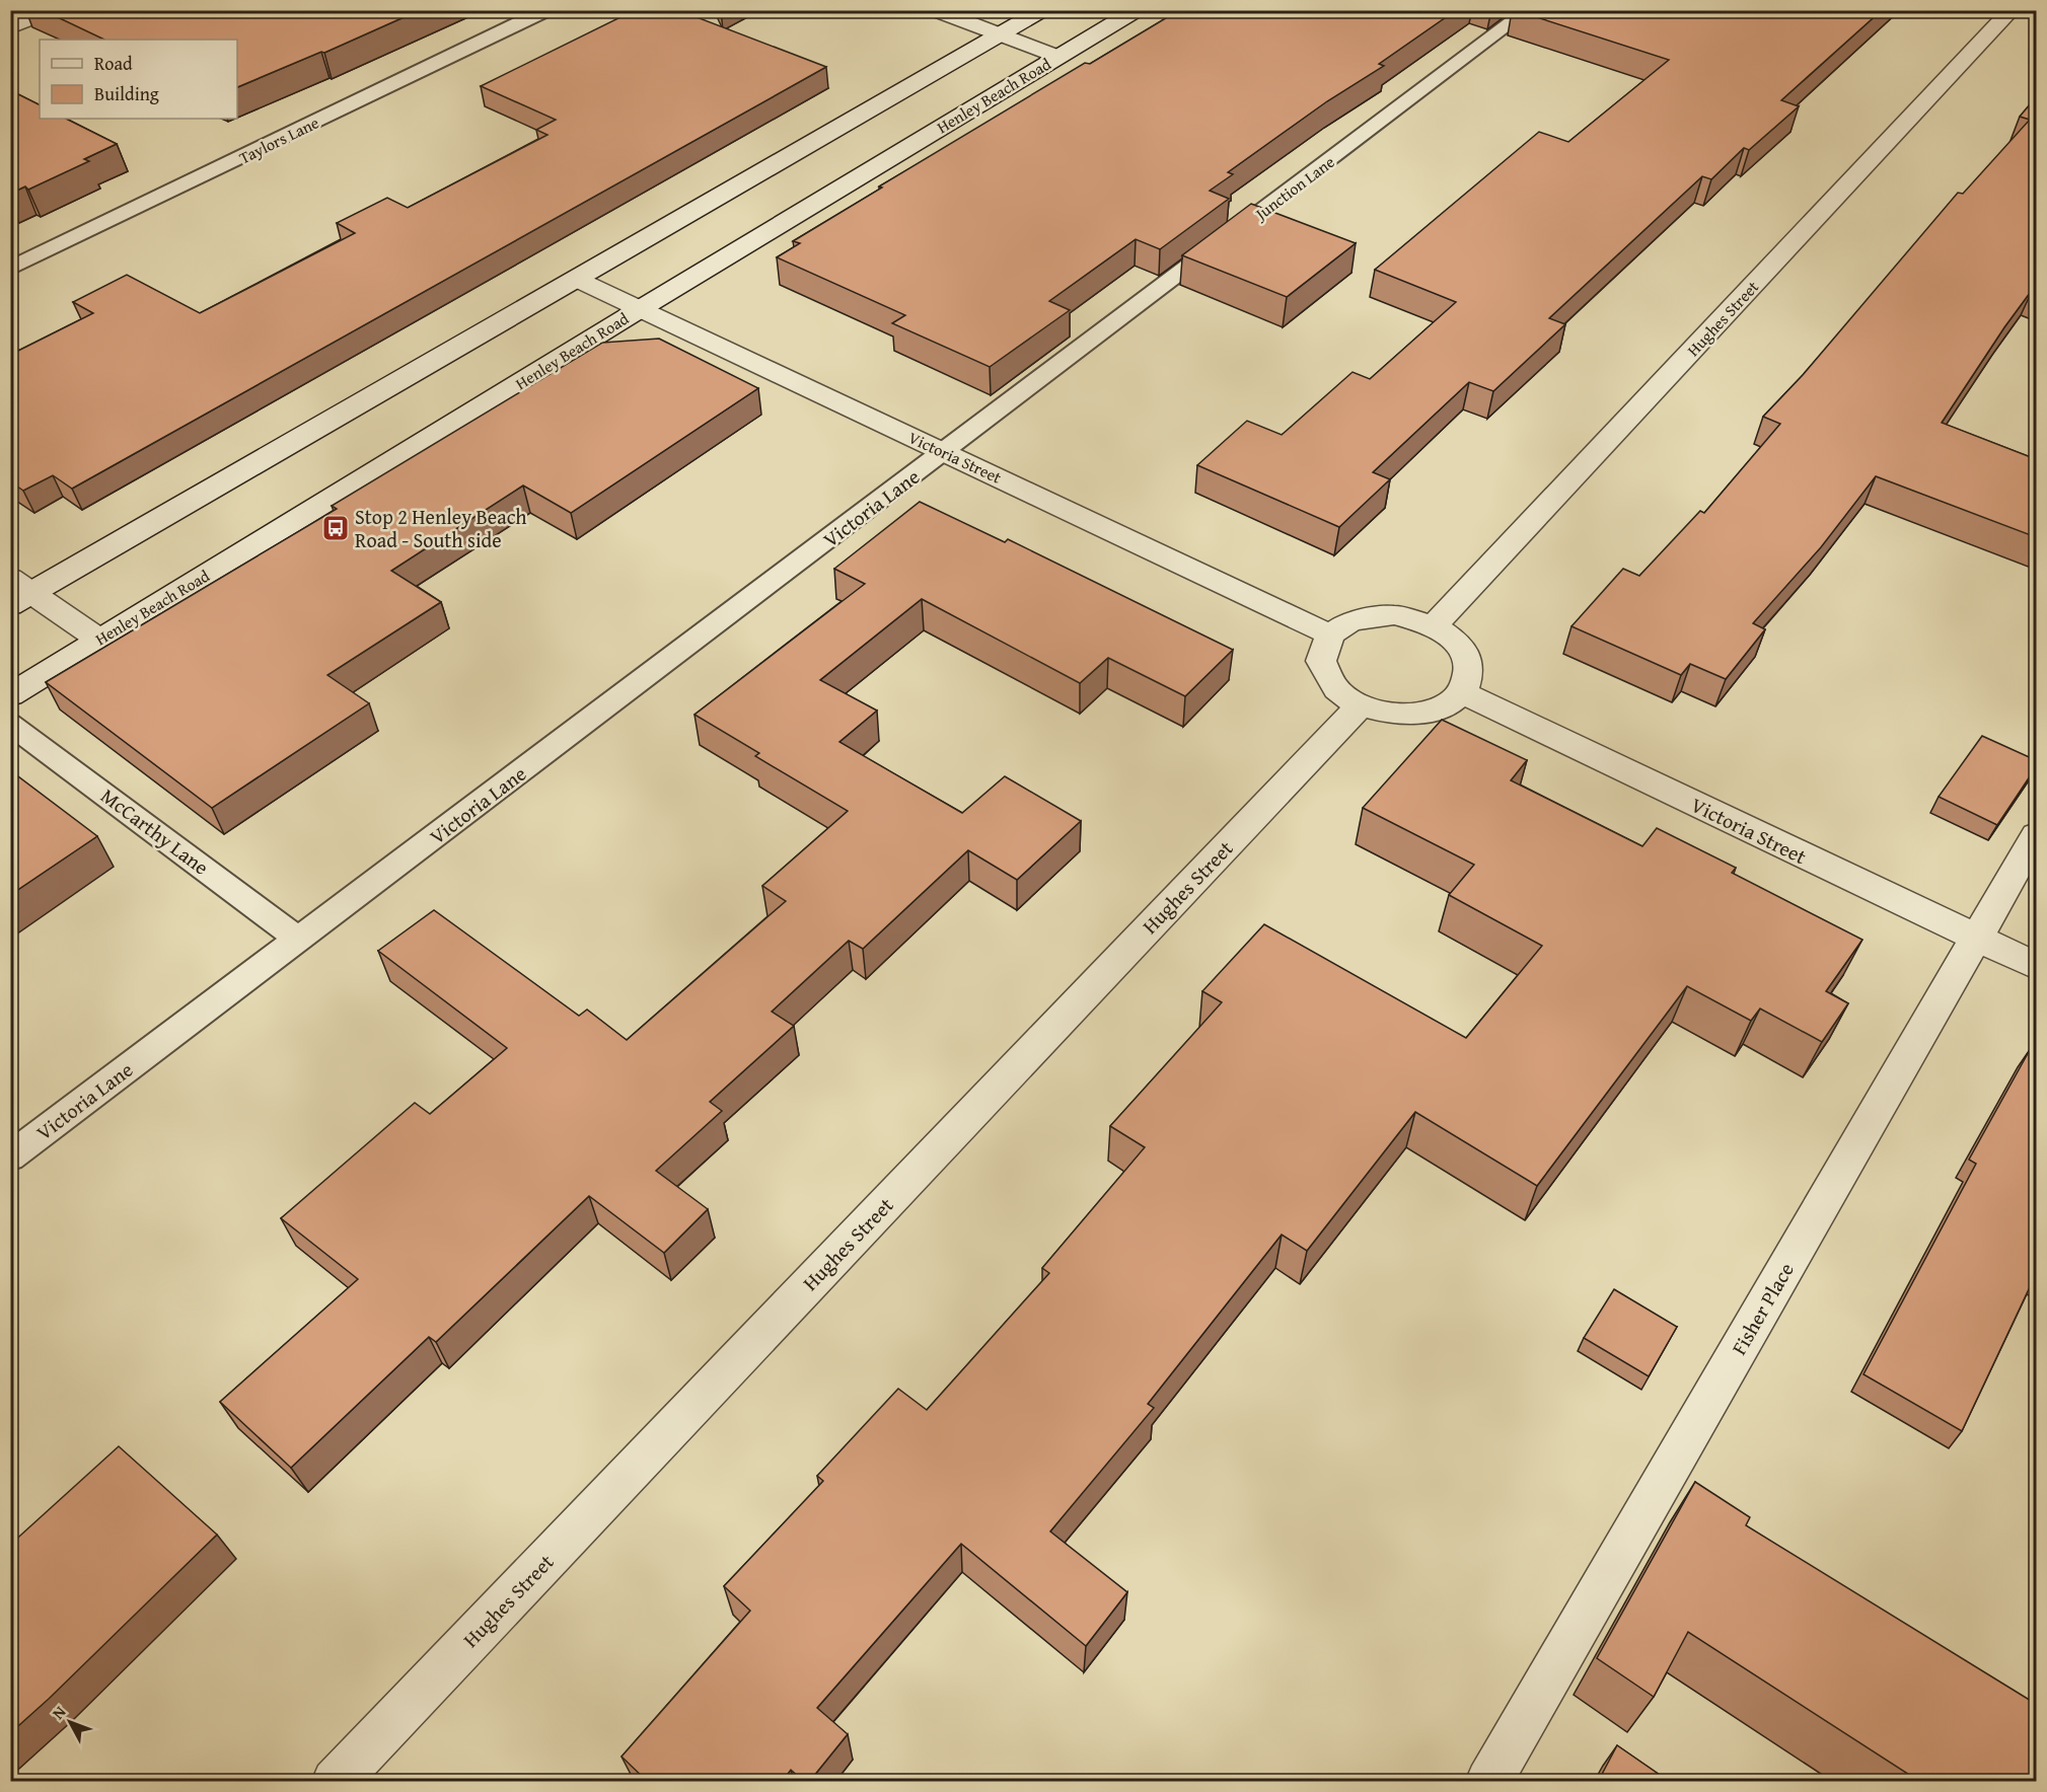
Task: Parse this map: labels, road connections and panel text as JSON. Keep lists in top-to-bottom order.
{
  "streets": {
    "street": [
      "Henley Beach Road",
      "Hughes Street",
      "Victoria Street",
      "Fisher Place"
    ],
    "lane": [
      "Taylors Lane",
      "Junction Lane",
      "Victoria Lane",
      "McCarthy Lane"
    ]
  },
  "crossings": [
    ["Henley Beach Road", "Victoria Street"],
    ["Junction Lane", "Victoria Street"],
    ["Junction Lane", "Victoria Lane"],
    ["Hughes Street", "Victoria Street"],
    ["Victoria Street", "Victoria Lane"],
    ["Victoria Street", "Fisher Place"],
    ["Victoria Lane", "McCarthy Lane"]
  ],
  "places": {
    "bus stop": ["Stop 2 Henley Beach Road - South side"]
  },
  "legend": ["Road", "Building"],
  "north": "top left"
}
